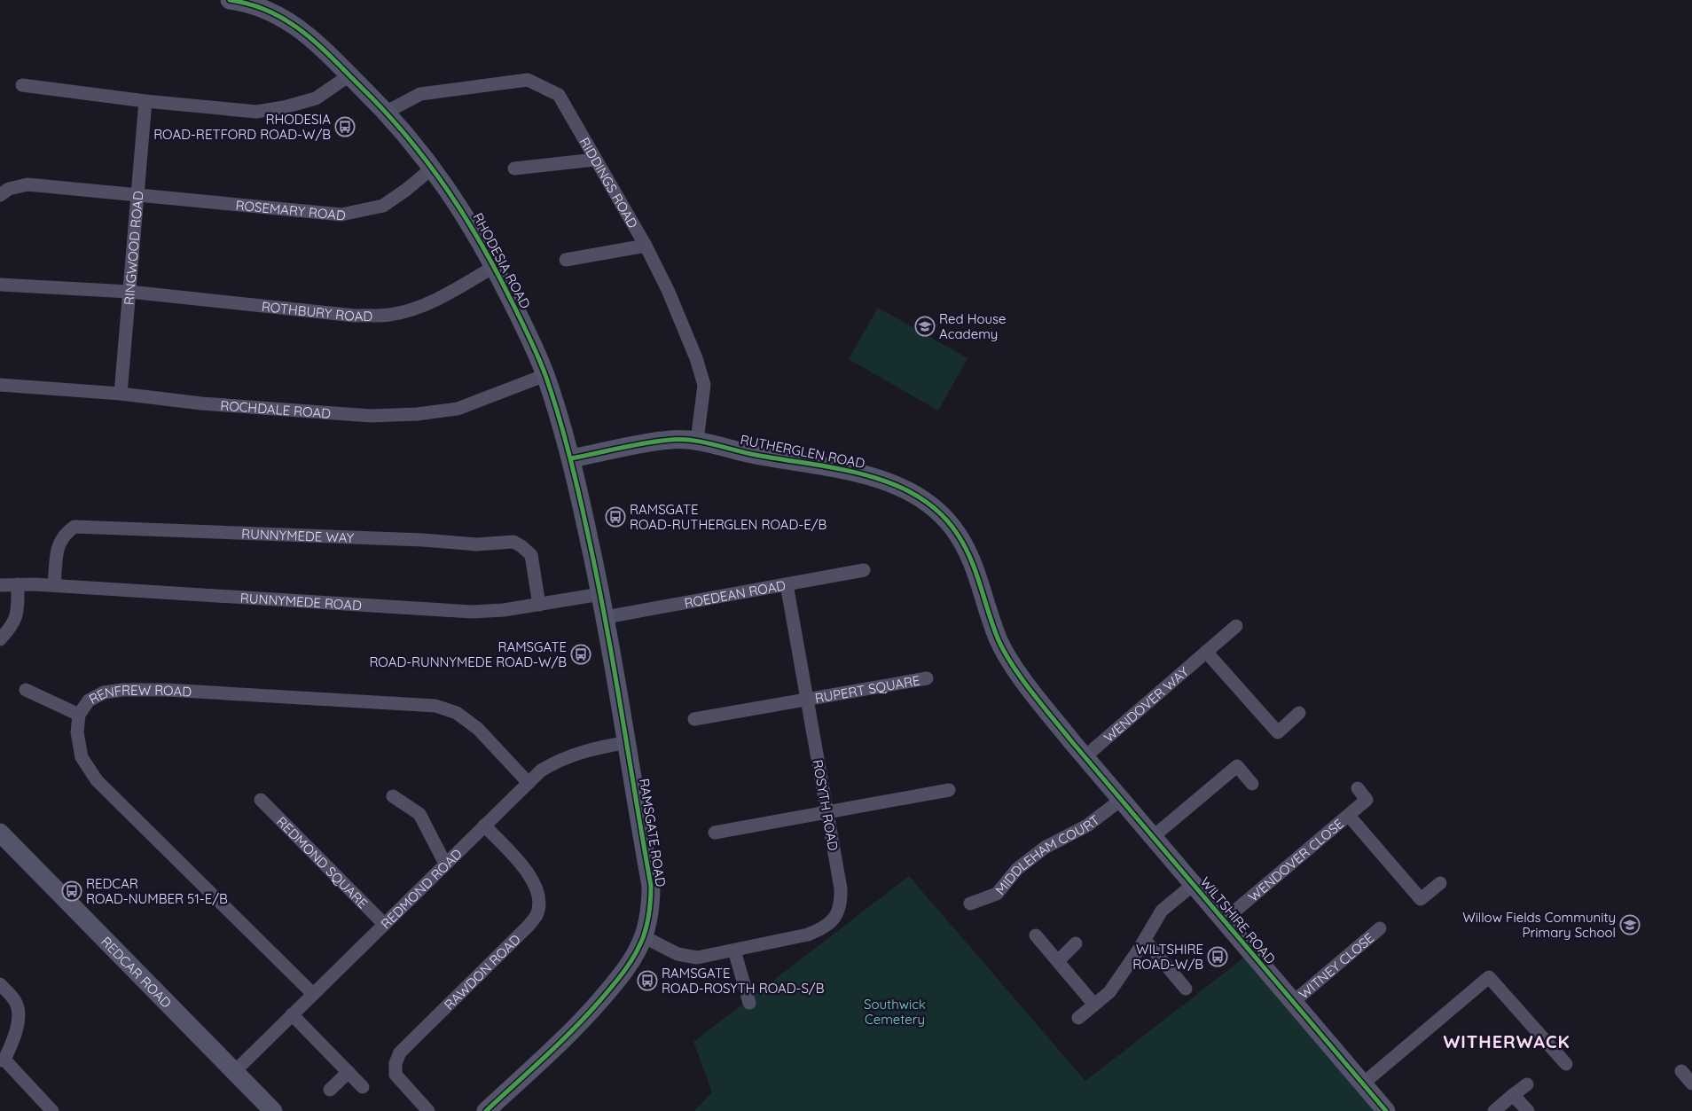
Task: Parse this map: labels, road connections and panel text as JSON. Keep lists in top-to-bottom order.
{
  "streets": {
    "street": [
      "RIDDINGS ROAD",
      "ROSEMARY ROAD",
      "RINGWOOD ROAD",
      "RHODESIA ROAD",
      "ROTHBURY ROAD",
      "ROCHDALE ROAD",
      "RUTHERGLEN ROAD",
      "RUNNYMEDE WAY",
      "ROEDEAN ROAD",
      "RUNNYMEDE ROAD",
      "RUPERT SQUARE",
      "RENFREW ROAD",
      "WENDOVER WAY",
      "ROSYTH ROAD",
      "RAMSGATE ROAD",
      "MIDDLEHAM COURT",
      "WENDOVER CLOSE",
      "REDMOND SQUARE",
      "REDMOND ROAD",
      "WILTSHIRE ROAD",
      "WITNEY CLOSE",
      "RAWDON ROAD",
      "REDCAR ROAD"
    ]
  },
  "crossings": [
    ["RIDDINGS ROAD", "RHODESIA ROAD"],
    ["RIDDINGS ROAD", "RUTHERGLEN ROAD"],
    ["ROSEMARY ROAD", "RINGWOOD ROAD"],
    ["ROSEMARY ROAD", "RHODESIA ROAD"],
    ["RINGWOOD ROAD", "ROTHBURY ROAD"],
    ["RINGWOOD ROAD", "ROCHDALE ROAD"],
    ["RHODESIA ROAD", "ROTHBURY ROAD"],
    ["RHODESIA ROAD", "ROCHDALE ROAD"],
    ["RHODESIA ROAD", "RUTHERGLEN ROAD"],
    ["RHODESIA ROAD", "RUNNYMEDE ROAD"],
    ["RHODESIA ROAD", "RAMSGATE ROAD"],
    ["RUTHERGLEN ROAD", "WILTSHIRE ROAD"],
    ["RUNNYMEDE WAY", "RUNNYMEDE ROAD"],
    ["ROEDEAN ROAD", "ROSYTH ROAD"],
    ["ROEDEAN ROAD", "RAMSGATE ROAD"],
    ["RUNNYMEDE ROAD", "RAMSGATE ROAD"],
    ["RUPERT SQUARE", "ROSYTH ROAD"],
    ["RENFREW ROAD", "REDMOND ROAD"],
    ["WENDOVER WAY", "WILTSHIRE ROAD"],
    ["ROSYTH ROAD", "RAMSGATE ROAD"],
    ["RAMSGATE ROAD", "REDMOND ROAD"],
    ["MIDDLEHAM COURT", "WILTSHIRE ROAD"],
    ["WENDOVER CLOSE", "WILTSHIRE ROAD"],
    ["REDMOND SQUARE", "REDMOND ROAD"],
    ["REDMOND ROAD", "RAWDON ROAD"],
    ["REDMOND ROAD", "REDCAR ROAD"],
    ["WILTSHIRE ROAD", "WITNEY CLOSE"]
  ],
  "districts": ["WITHERWACK"],
  "parks": ["Southwick Cemetery"],
  "places": {
    "bus stop": [
      "RHODESIA ROAD-RETFORD ROAD-W/B",
      "RAMSGATE ROAD-RUTHERGLEN ROAD-E/B",
      "RAMSGATE ROAD-RUNNYMEDE ROAD-W/B",
      "REDCAR ROAD-NUMBER 51-E/B",
      "WILTSHIRE ROAD-W/B",
      "RAMSGATE ROAD-ROSYTH ROAD-S/B"
    ],
    "school or university": ["Red House Academy", "Willow Fields Community Primary School"]
  }
}
